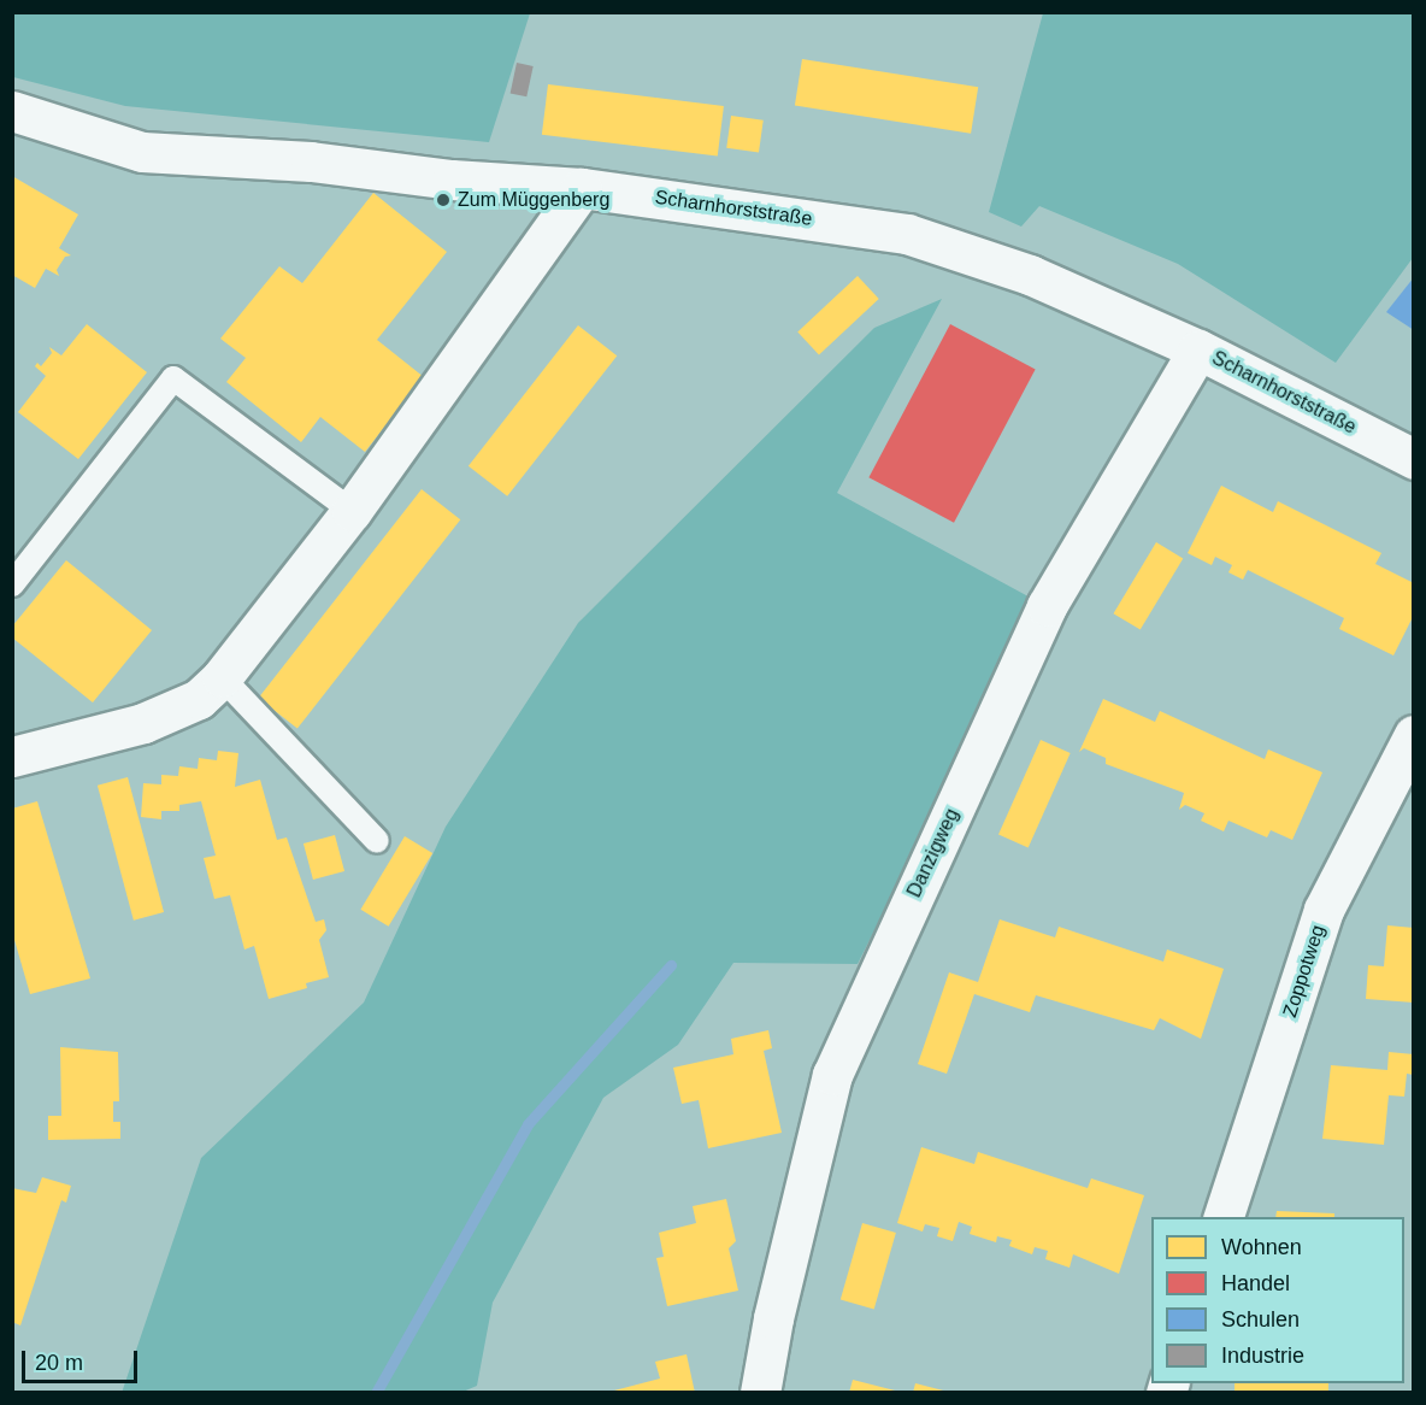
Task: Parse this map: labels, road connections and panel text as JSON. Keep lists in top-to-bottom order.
{
  "streets": {
    "street": ["Scharnhorststraße", "Danzigweg", "Zoppotweg"]
  },
  "crossings": [
    ["Scharnhorststraße", "Danzigweg"]
  ],
  "places": ["Zum Müggenberg"],
  "legend": [
    "Wohnen",
    "Handel",
    "Schulen",
    "Industrie"
  ],
  "scale_bar": "20 m"
}
